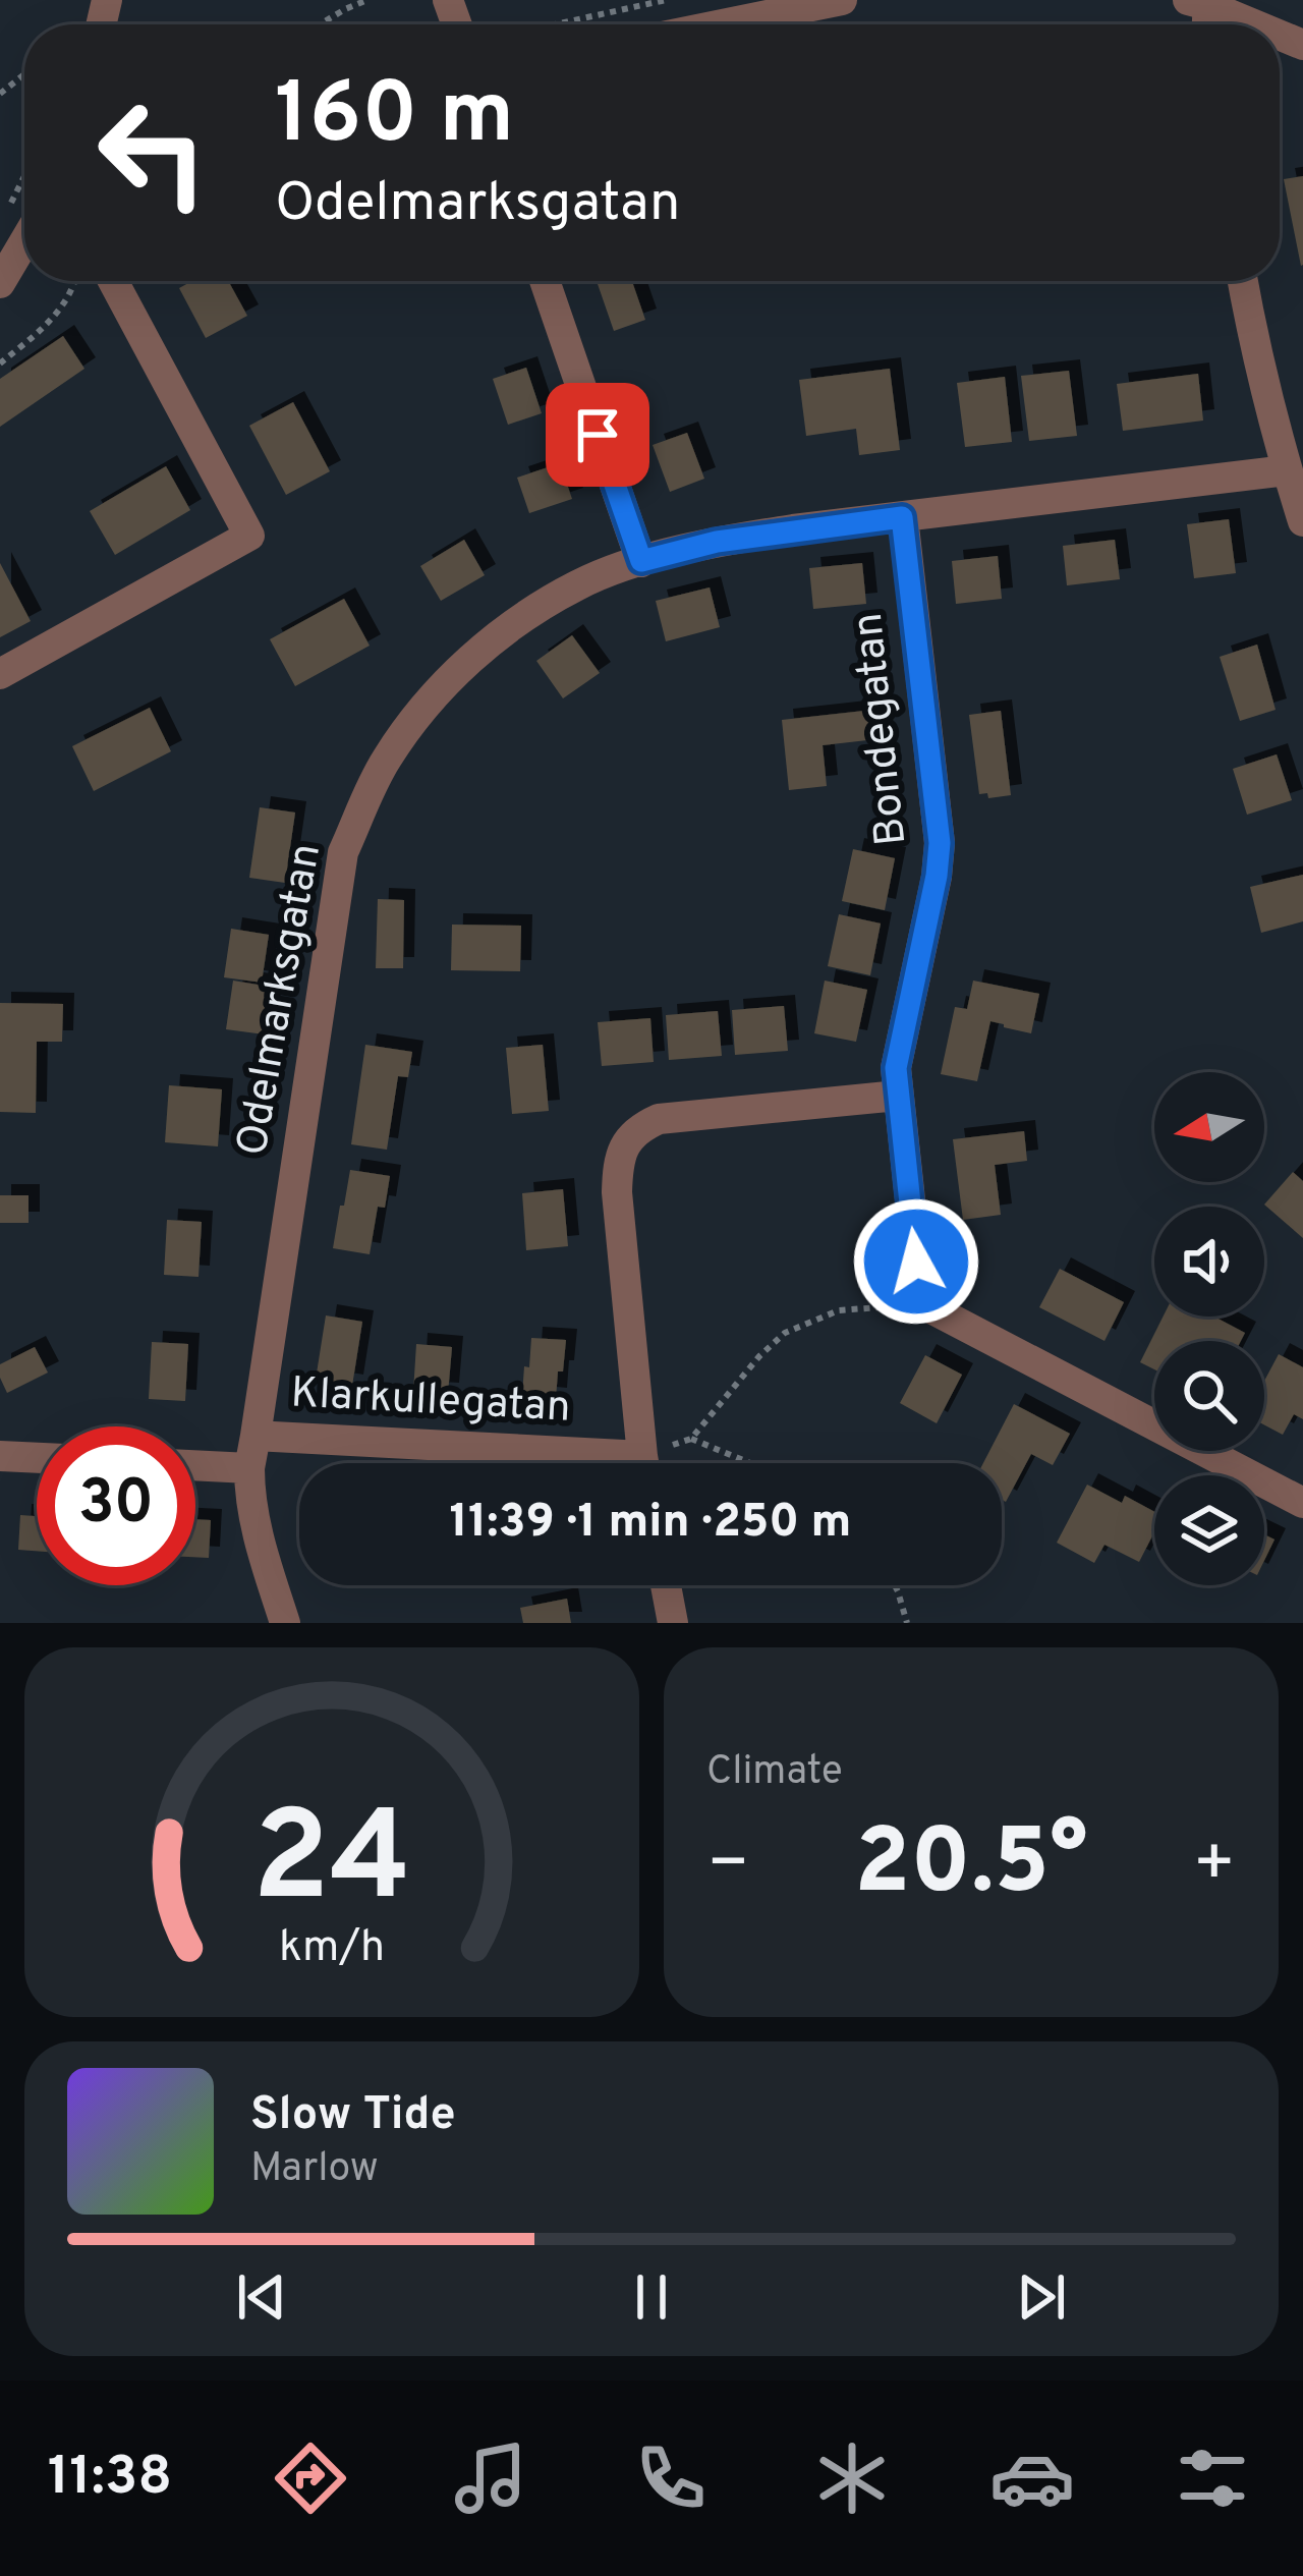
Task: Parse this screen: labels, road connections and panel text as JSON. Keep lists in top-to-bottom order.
{
  "streets": {
    "street": ["Bondegatan", "Odelmarksgatan", "Klarkullegatan"]
  },
  "crossings": [
    ["Bondegatan", "Odelmarksgatan"],
    ["Odelmarksgatan", "Klarkullegatan"]
  ],
  "north": "left",
  "page": {
    "turn": ["160 m", "Odelmarksgatan"],
    "limit": "30",
    "trip": "11:39 · 1 min · 250 m",
    "tile": "Climate",
    "heat": ["−", "20.5°", "+"],
    "song": ["Slow Tide", "Marlow"],
    "tabs": "11:38",
    "gauge": ["24", "km/h"]
  }
}
